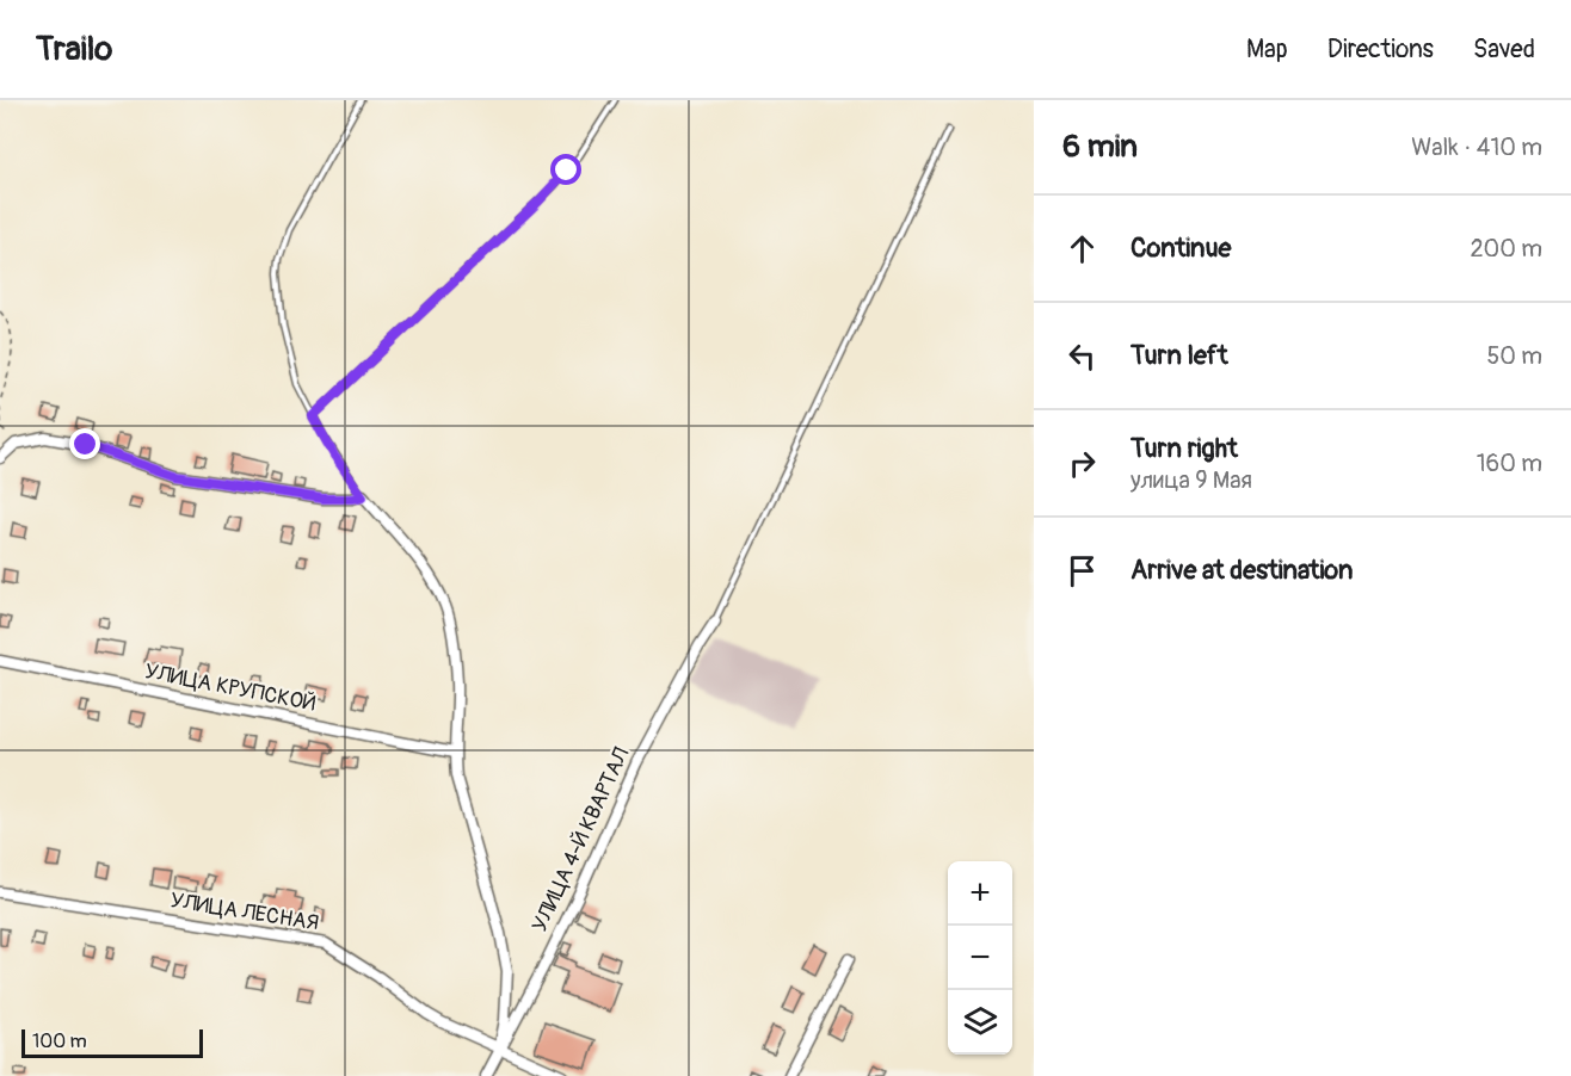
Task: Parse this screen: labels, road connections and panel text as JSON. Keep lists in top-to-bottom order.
{
  "streets": {
    "street": ["УЛИЦА КРУПСКОЙ", "УЛИЦА 4-Й КВАРТАЛ", "УЛИЦА ЛЕСНАЯ"]
  },
  "crossings": [
    ["УЛИЦА 4-Й КВАРТАЛ", "УЛИЦА ЛЕСНАЯ"]
  ],
  "scale_bar": "100 m",
  "page": {
    "header": "Trailo",
    "nav": ["Map", "Directions", "Saved"],
    "heading": ["6 min", "Walk · 410 m"],
    "list": [
      ["Continue", "200 m"],
      ["Turn left", "50 m"],
      ["Turn right", "улица 9 Мая", "160 m"],
      "Arrive at destination"
    ],
    "map_buttons": ["+", "−"],
    "scale": "100 m"
  }
}
